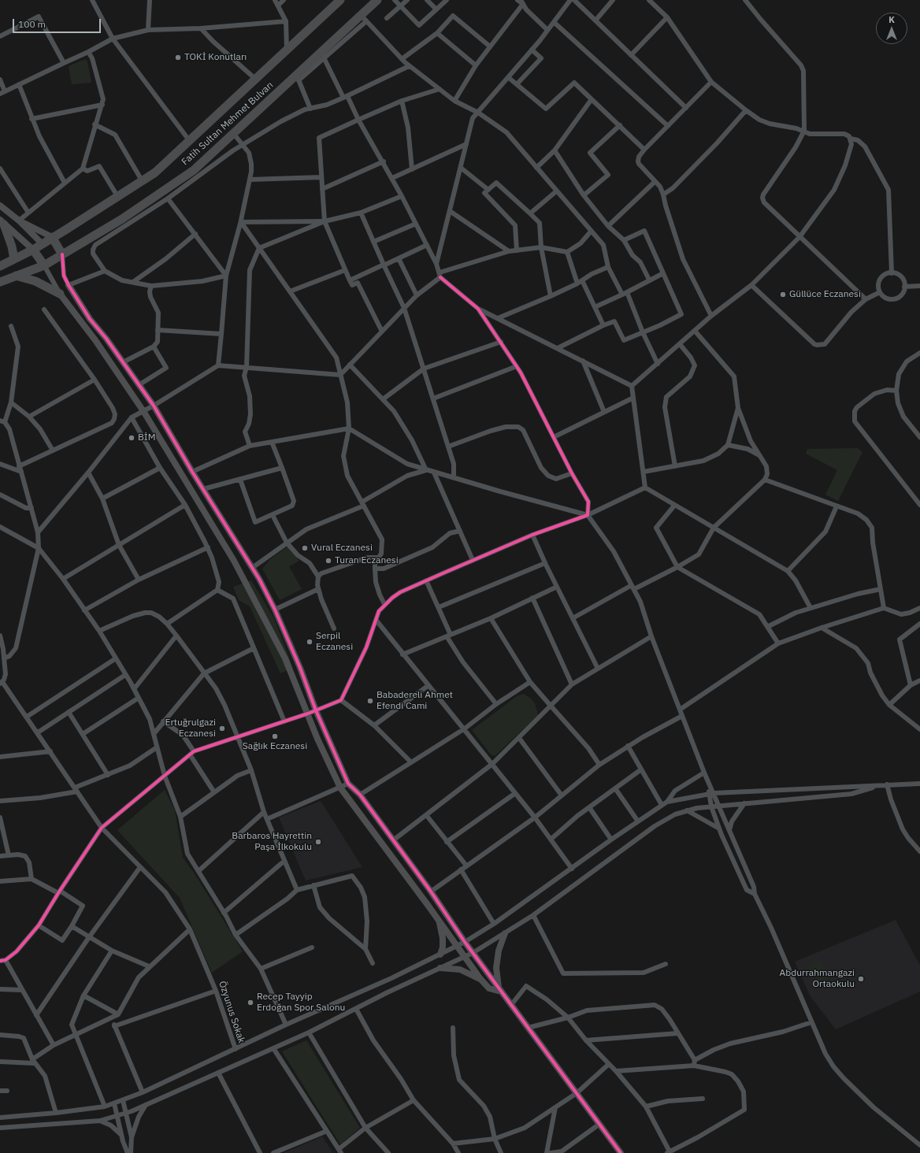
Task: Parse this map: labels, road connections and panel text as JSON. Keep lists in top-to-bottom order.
{
  "streets": {
    "highway": ["Fatih Sultan Mehmet Bulvarı"],
    "street": ["Özyunus Sokak"]
  },
  "places": [
    "TOKİ Konutları",
    "Güllüce Eczanesi",
    "BİM",
    "Vural Eczanesi",
    "Turan Eczanesi",
    "Serpil Eczanesi",
    "Babadereli Ahmet Efendi Cami",
    "Ertuğrulgazi Eczanesi",
    "Sağlık Eczanesi",
    "Barbaros Hayrettin Paşa İlkokulu",
    "Abdurrahmangazi Ortaokulu",
    "Recep Tayyip Erdoğan Spor Salonu"
  ],
  "scale_bar": "100 m",
  "north": "top"
}
